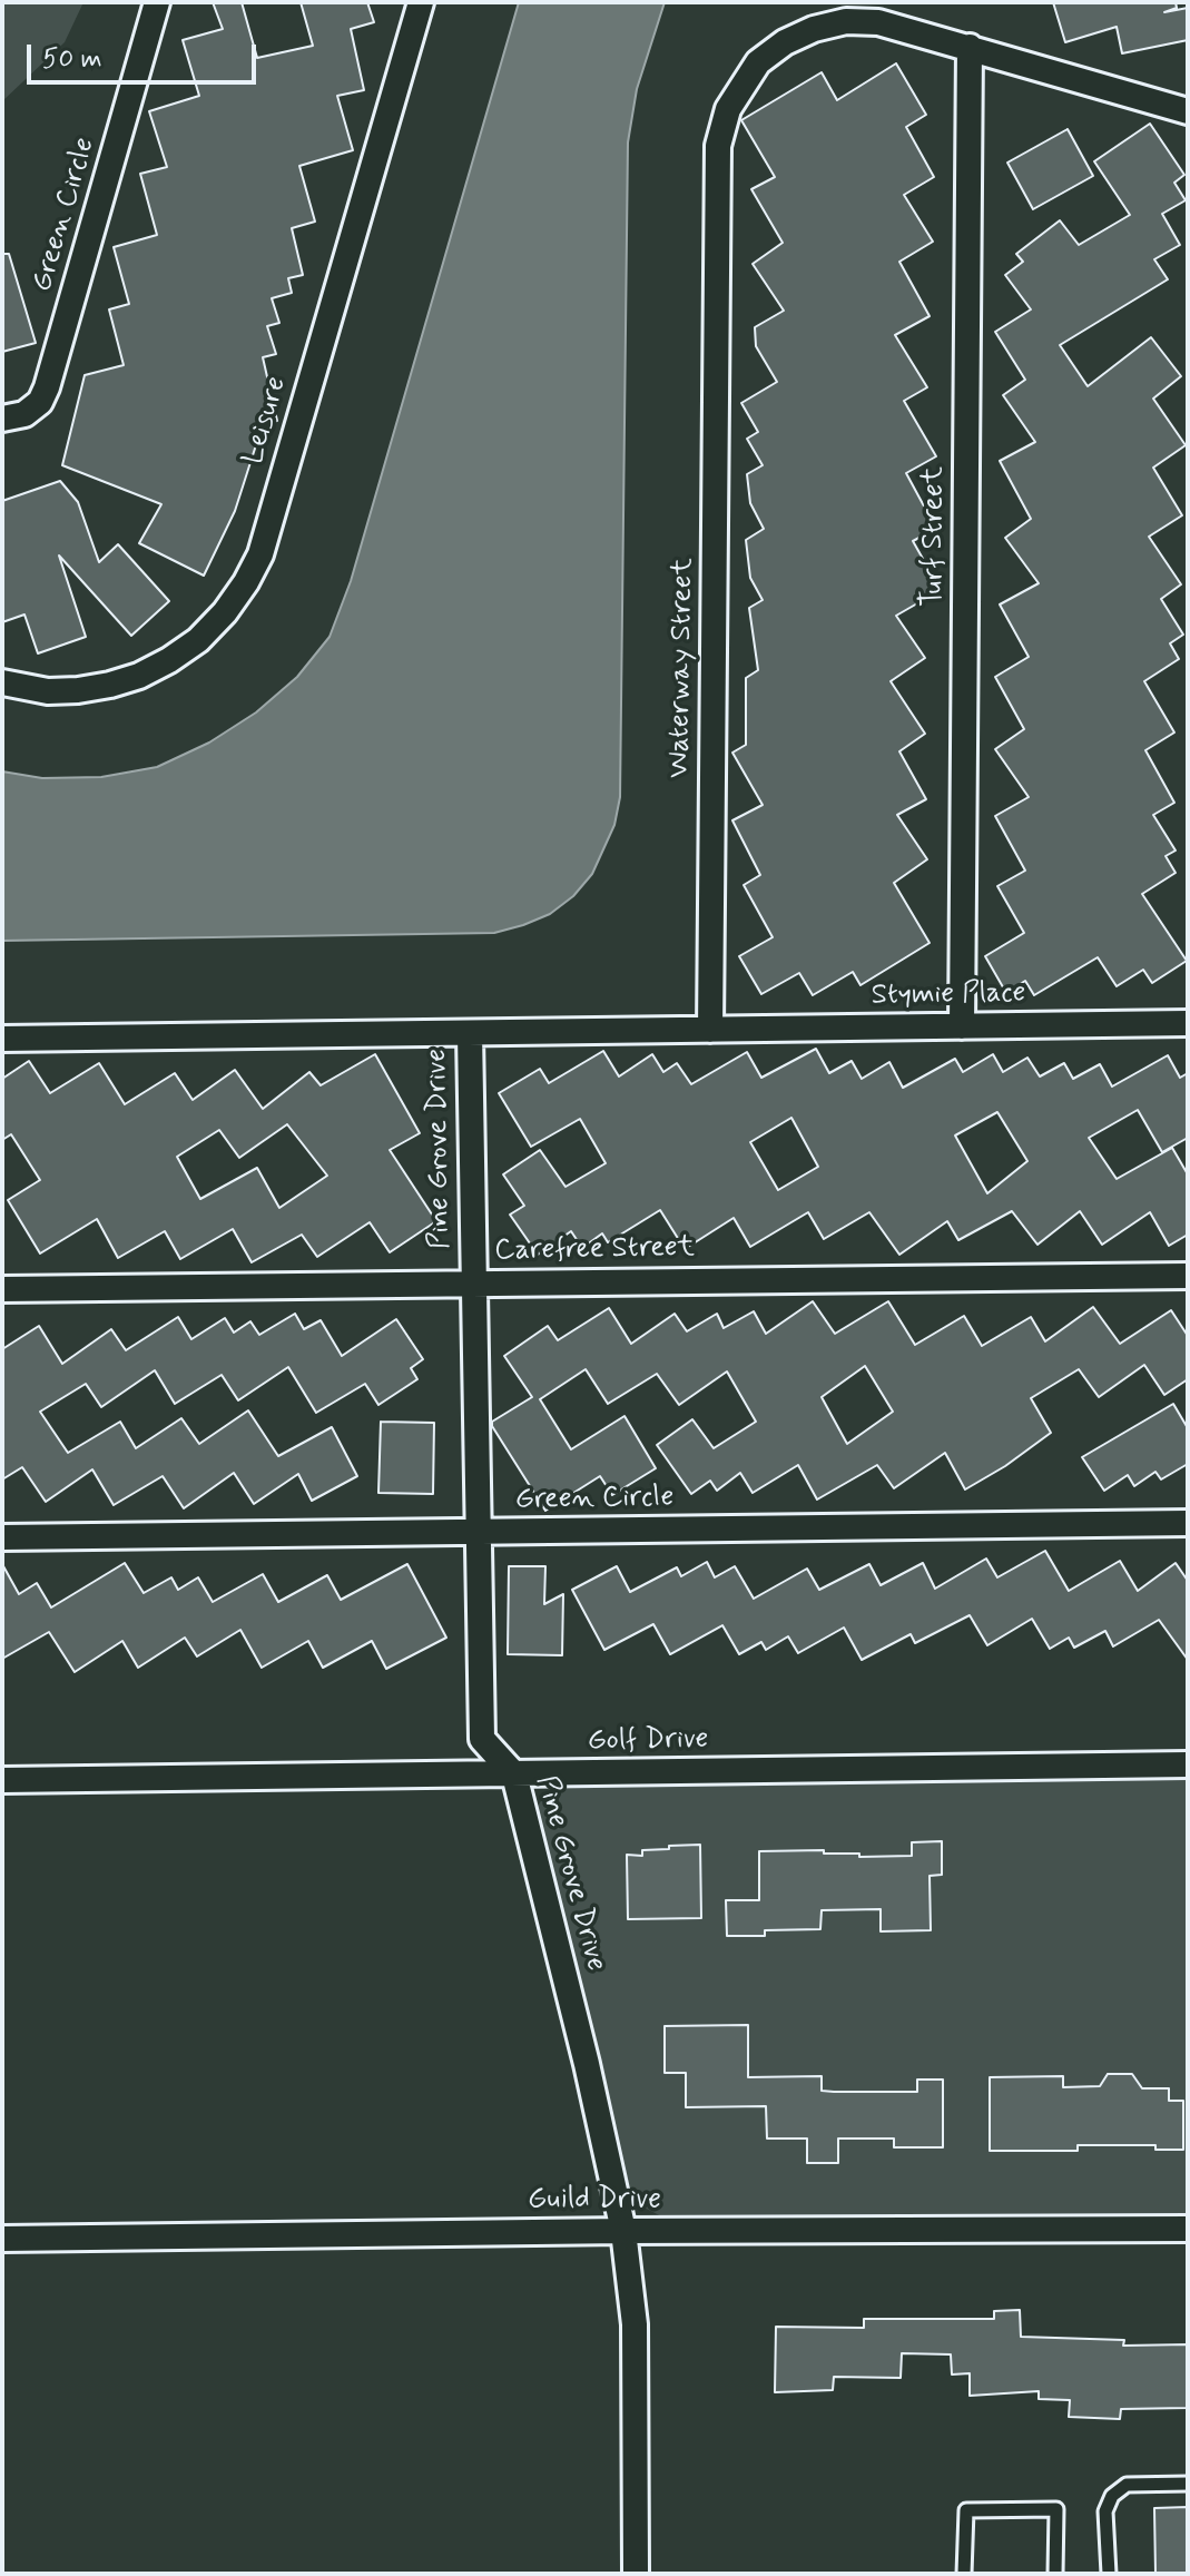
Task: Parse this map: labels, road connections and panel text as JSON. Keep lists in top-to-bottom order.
{
  "streets": {
    "street": [
      "Green Circle",
      "Leisure",
      "Turf Street",
      "Waterway Street",
      "Stymie Place",
      "Pine Grove Drive",
      "Carefree Street",
      "Golf Drive",
      "Guild Drive"
    ]
  },
  "crossings": [
    ["Green Circle", "Pine Grove Drive"],
    ["Turf Street", "Waterway Street"],
    ["Turf Street", "Stymie Place"],
    ["Waterway Street", "Stymie Place"],
    ["Pine Grove Drive", "Carefree Street"],
    ["Pine Grove Drive", "Golf Drive"],
    ["Pine Grove Drive", "Guild Drive"]
  ],
  "scale_bar": "50 m"
}
